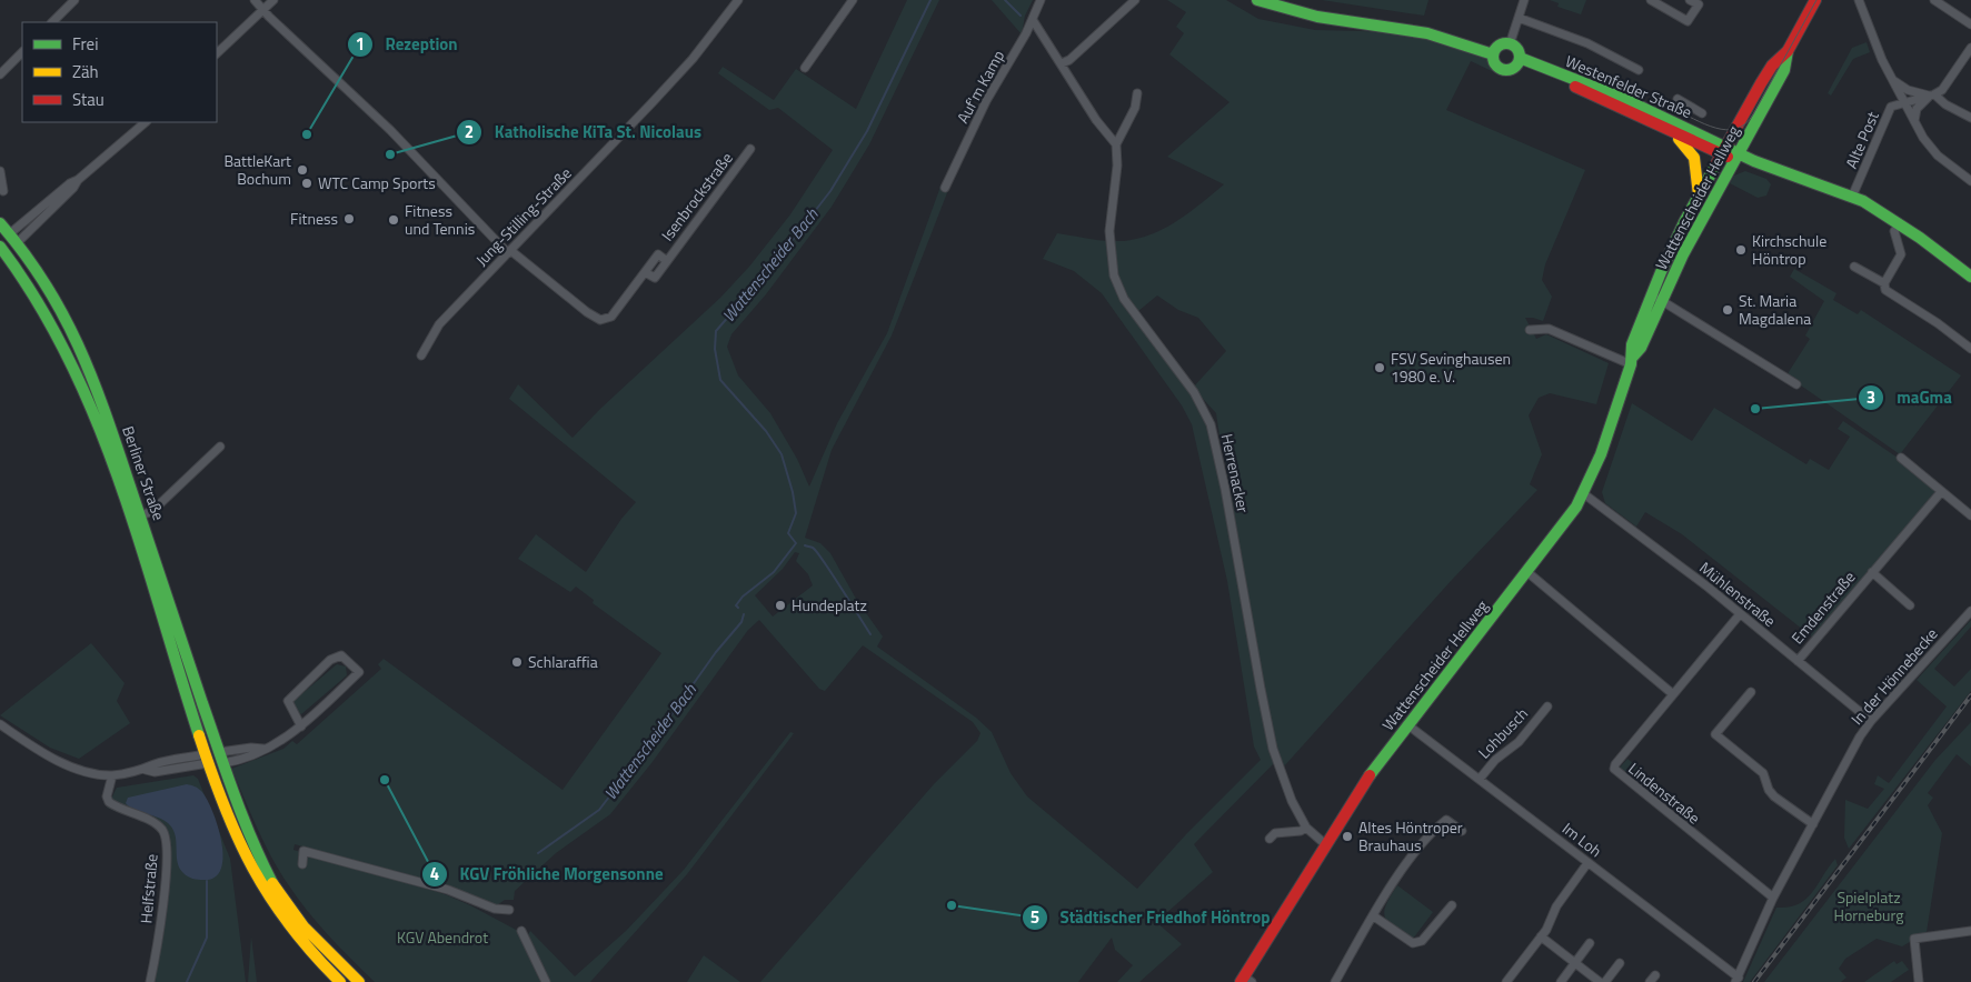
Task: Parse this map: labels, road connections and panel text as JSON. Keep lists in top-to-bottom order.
{
  "streets": {
    "main road": ["Westenfelder Straße", "Wattenscheider Hellweg", "Berliner Straße"],
    "street": [
      "Auf'm Kamp",
      "Alte Post",
      "Isenbrockstraße",
      "Jung-Stilling-Straße",
      "Herrenacker",
      "Mühlenstraße",
      "Emdenstraße",
      "In der Hönnebecke",
      "Lohbusch",
      "Lindenstraße",
      "Im Loh",
      "Helfstraße"
    ]
  },
  "crossings": [
    ["Westenfelder Straße", "Wattenscheider Hellweg"],
    ["Isenbrockstraße", "Jung-Stilling-Straße"],
    ["Wattenscheider Hellweg", "Herrenacker"],
    ["Wattenscheider Hellweg", "Mühlenstraße"],
    ["Wattenscheider Hellweg", "Im Loh"],
    ["Mühlenstraße", "Emdenstraße"],
    ["Mühlenstraße", "In der Hönnebecke"],
    ["Mühlenstraße", "Lindenstraße"],
    ["In der Hönnebecke", "Lindenstraße"],
    ["In der Hönnebecke", "Im Loh"],
    ["Lohbusch", "Im Loh"]
  ],
  "water": ["Wattenscheider Bach"],
  "parks": ["Spielplatz Horneburg", "KGV Abendrot"],
  "places": [
    "Rezeption",
    "Katholische KiTa St. Nicolaus",
    "BattleKart Bochum",
    "WTC Camp Sports",
    "Fitness",
    "Fitness und Tennis",
    "Kirchschule Höntrop",
    "St. Maria Magdalena",
    "FSV Sevinghausen 1980 e. V.",
    "maGma",
    "Hundeplatz",
    "Schlaraffia",
    "KGV Fröhliche Morgensonne",
    "Altes Höntroper Brauhaus",
    "Städtischer Friedhof Höntrop"
  ],
  "legend": ["Frei", "Zäh", "Stau"]
}
